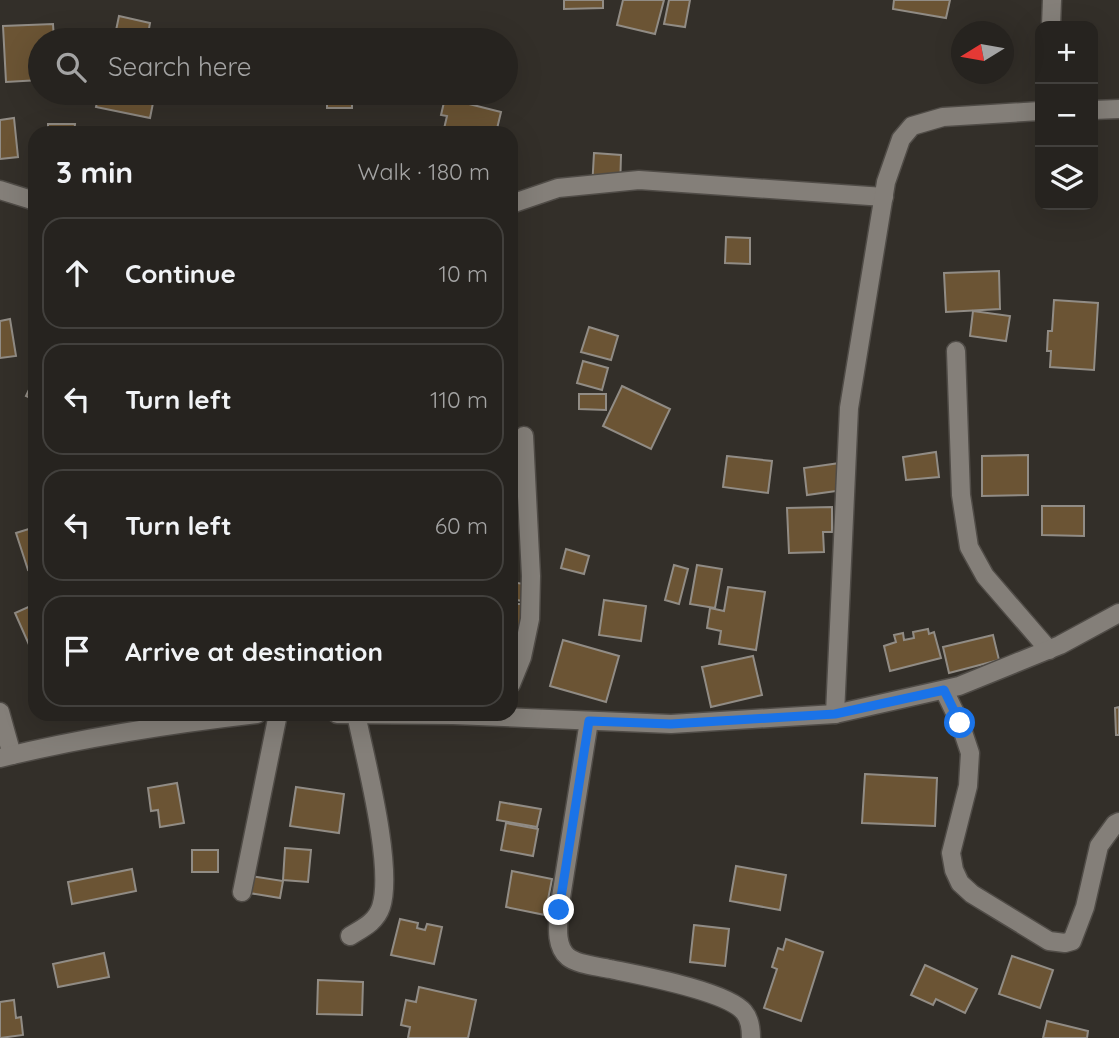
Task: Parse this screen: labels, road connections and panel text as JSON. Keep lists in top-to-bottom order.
{
  "north": "left",
  "page": {
    "map_buttons": ["+", "−"],
    "search": "Search here",
    "heading": ["3 min", "Walk · 180 m"],
    "list": [
      ["Continue", "10 m"],
      ["Turn left", "110 m"],
      ["Turn left", "60 m"],
      "Arrive at destination"
    ]
  }
}
